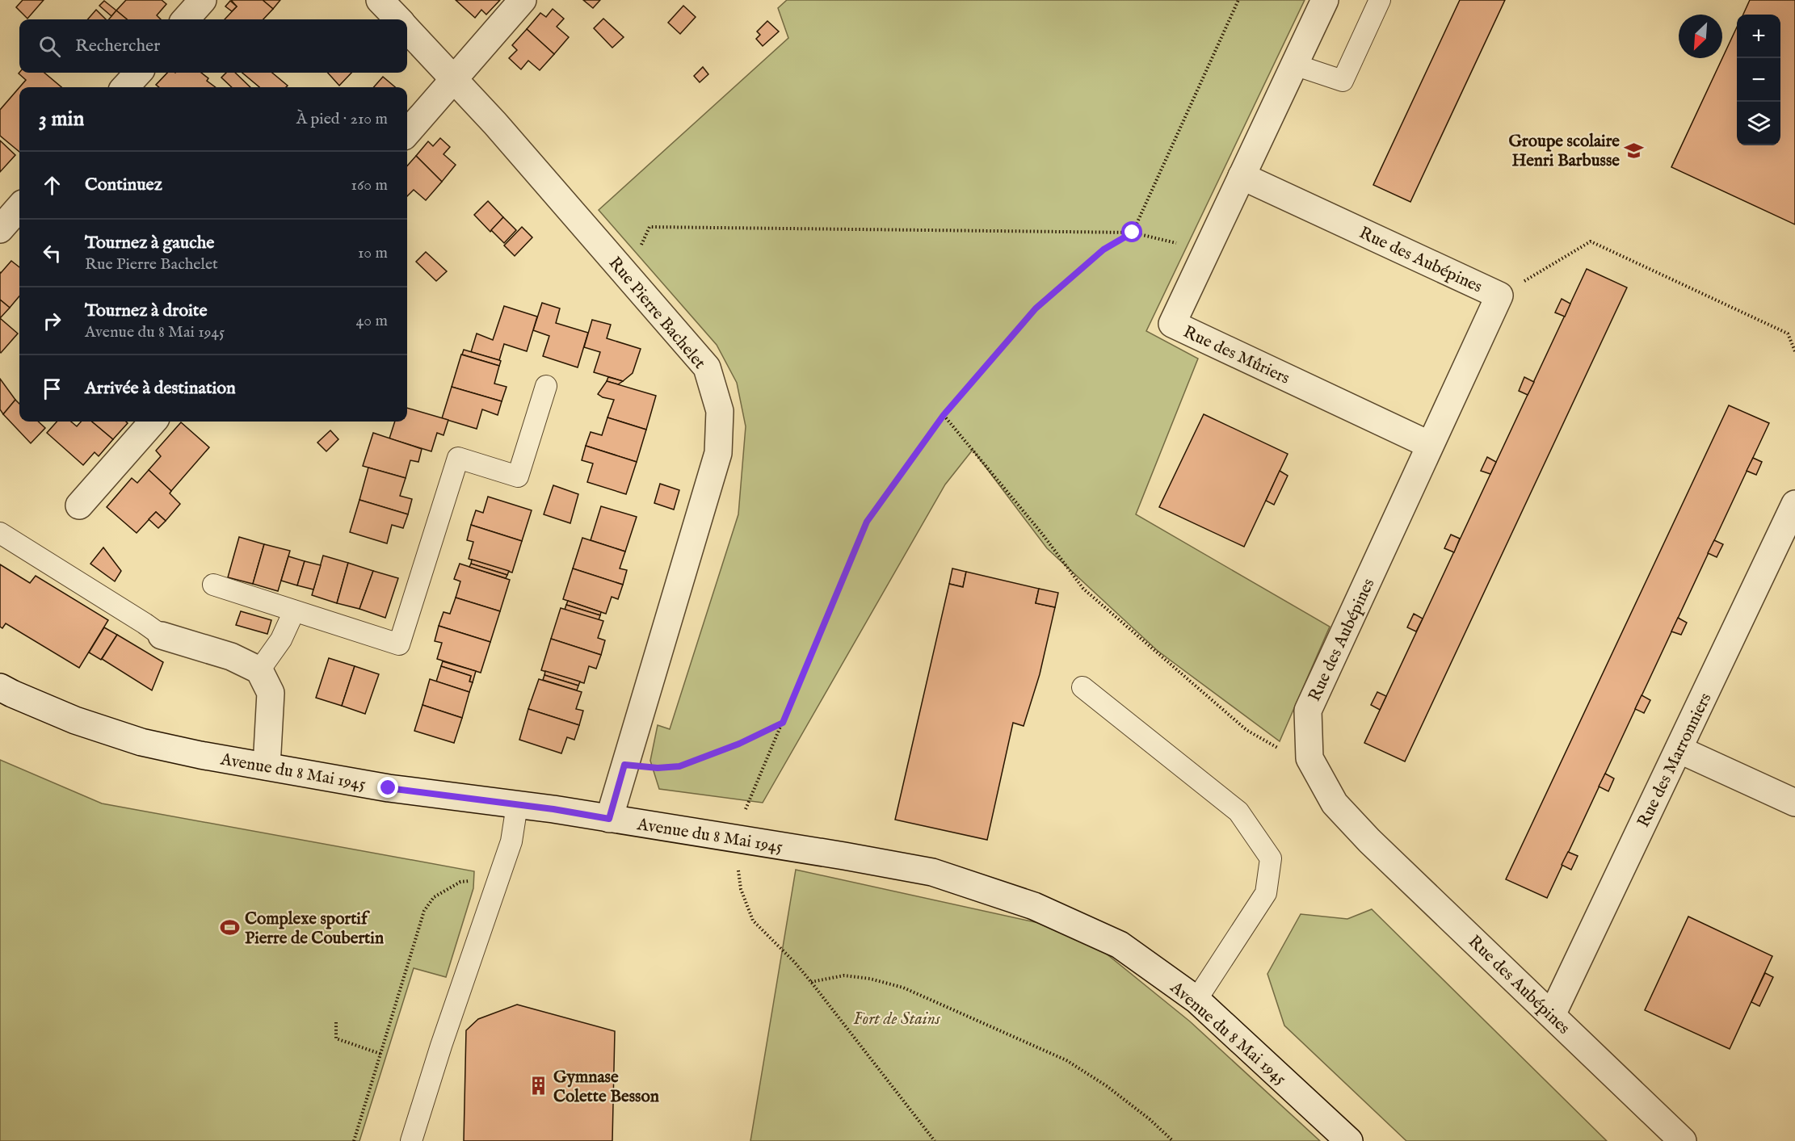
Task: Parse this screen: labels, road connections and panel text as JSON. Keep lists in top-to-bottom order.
{
  "streets": {
    "street": [
      "Rue des Aubépines",
      "Rue Pierre Bachelet",
      "Rue des Mûriers",
      "Rue des Marronniers",
      "Avenue du 8 Mai 1945"
    ]
  },
  "crossings": [
    ["Rue des Aubépines", "Rue des Mûriers"],
    ["Rue des Aubépines", "Rue des Marronniers"],
    ["Rue Pierre Bachelet", "Avenue du 8 Mai 1945"]
  ],
  "parks": ["Fort de Stains"],
  "places": {
    "school or university": ["Groupe scolaire Henri Barbusse"],
    "sports": ["Complexe sportif Pierre de Coubertin"],
    "building": ["Gymnase Colette Besson"]
  },
  "north": "bottom left",
  "page": {
    "map_buttons": ["+", "−"],
    "search": "Rechercher",
    "heading": ["3 min", "À pied · 210 m"],
    "list": [
      ["Continuez", "160 m"],
      ["Tournez à gauche", "Rue Pierre Bachelet", "10 m"],
      ["Tournez à droite", "Avenue du 8 Mai 1945", "40 m"],
      "Arrivée à destination"
    ]
  }
}
